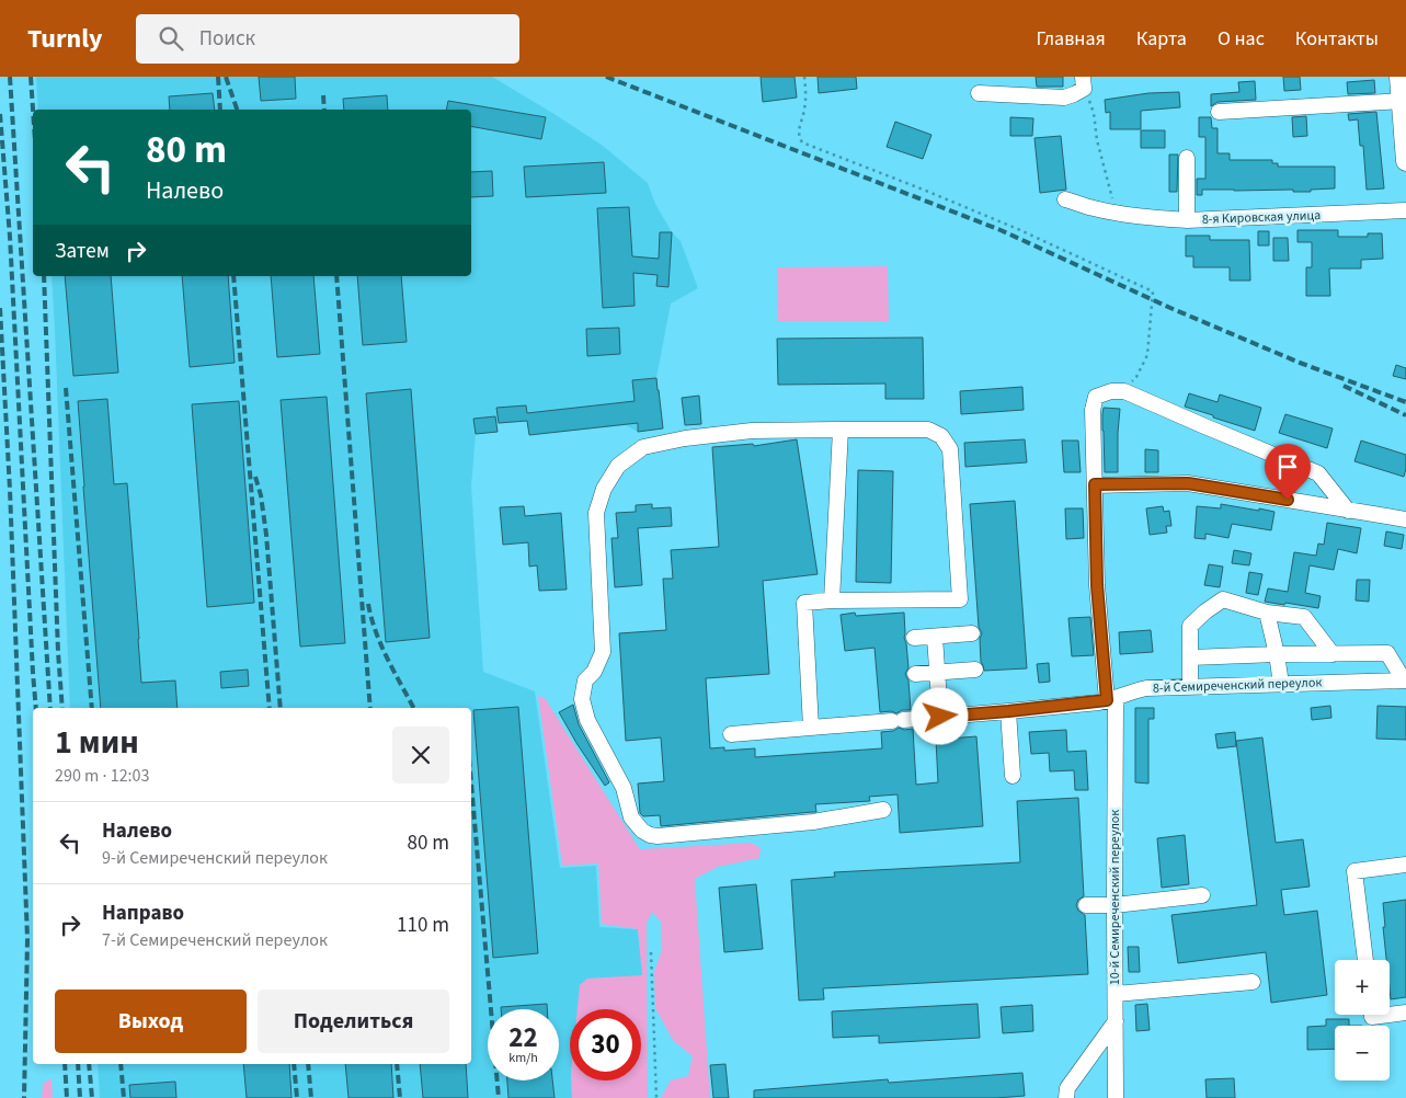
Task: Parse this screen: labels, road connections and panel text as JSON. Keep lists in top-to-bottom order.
{
  "streets": {
    "street": ["8-я Кировская улица", "8-й Семиреченский переулок", "10-й Семиреченский переулок"]
  },
  "crossings": [
    ["8-й Семиреченский переулок", "10-й Семиреченский переулок"]
  ],
  "page": {
    "header": "Turnly",
    "search": "Поиск",
    "nav": [
      "Главная",
      "Карта",
      "О нас",
      "Контакты"
    ],
    "turn": ["80 m", "Налево"],
    "then": "Затем",
    "heading": ["1 мин", "290 m · 12:03"],
    "list": [
      {
        "name": "Налево",
        "note": "9-й Семиреченский переулок",
        "value": "80 m"
      },
      {
        "name": "Направо",
        "note": "7-й Семиреченский переулок",
        "value": "110 m"
      }
    ],
    "map_buttons": ["+", "−"],
    "buttons": ["Выход", "Поделиться"],
    "speed": "22 km/h",
    "limit": "30"
  }
}
